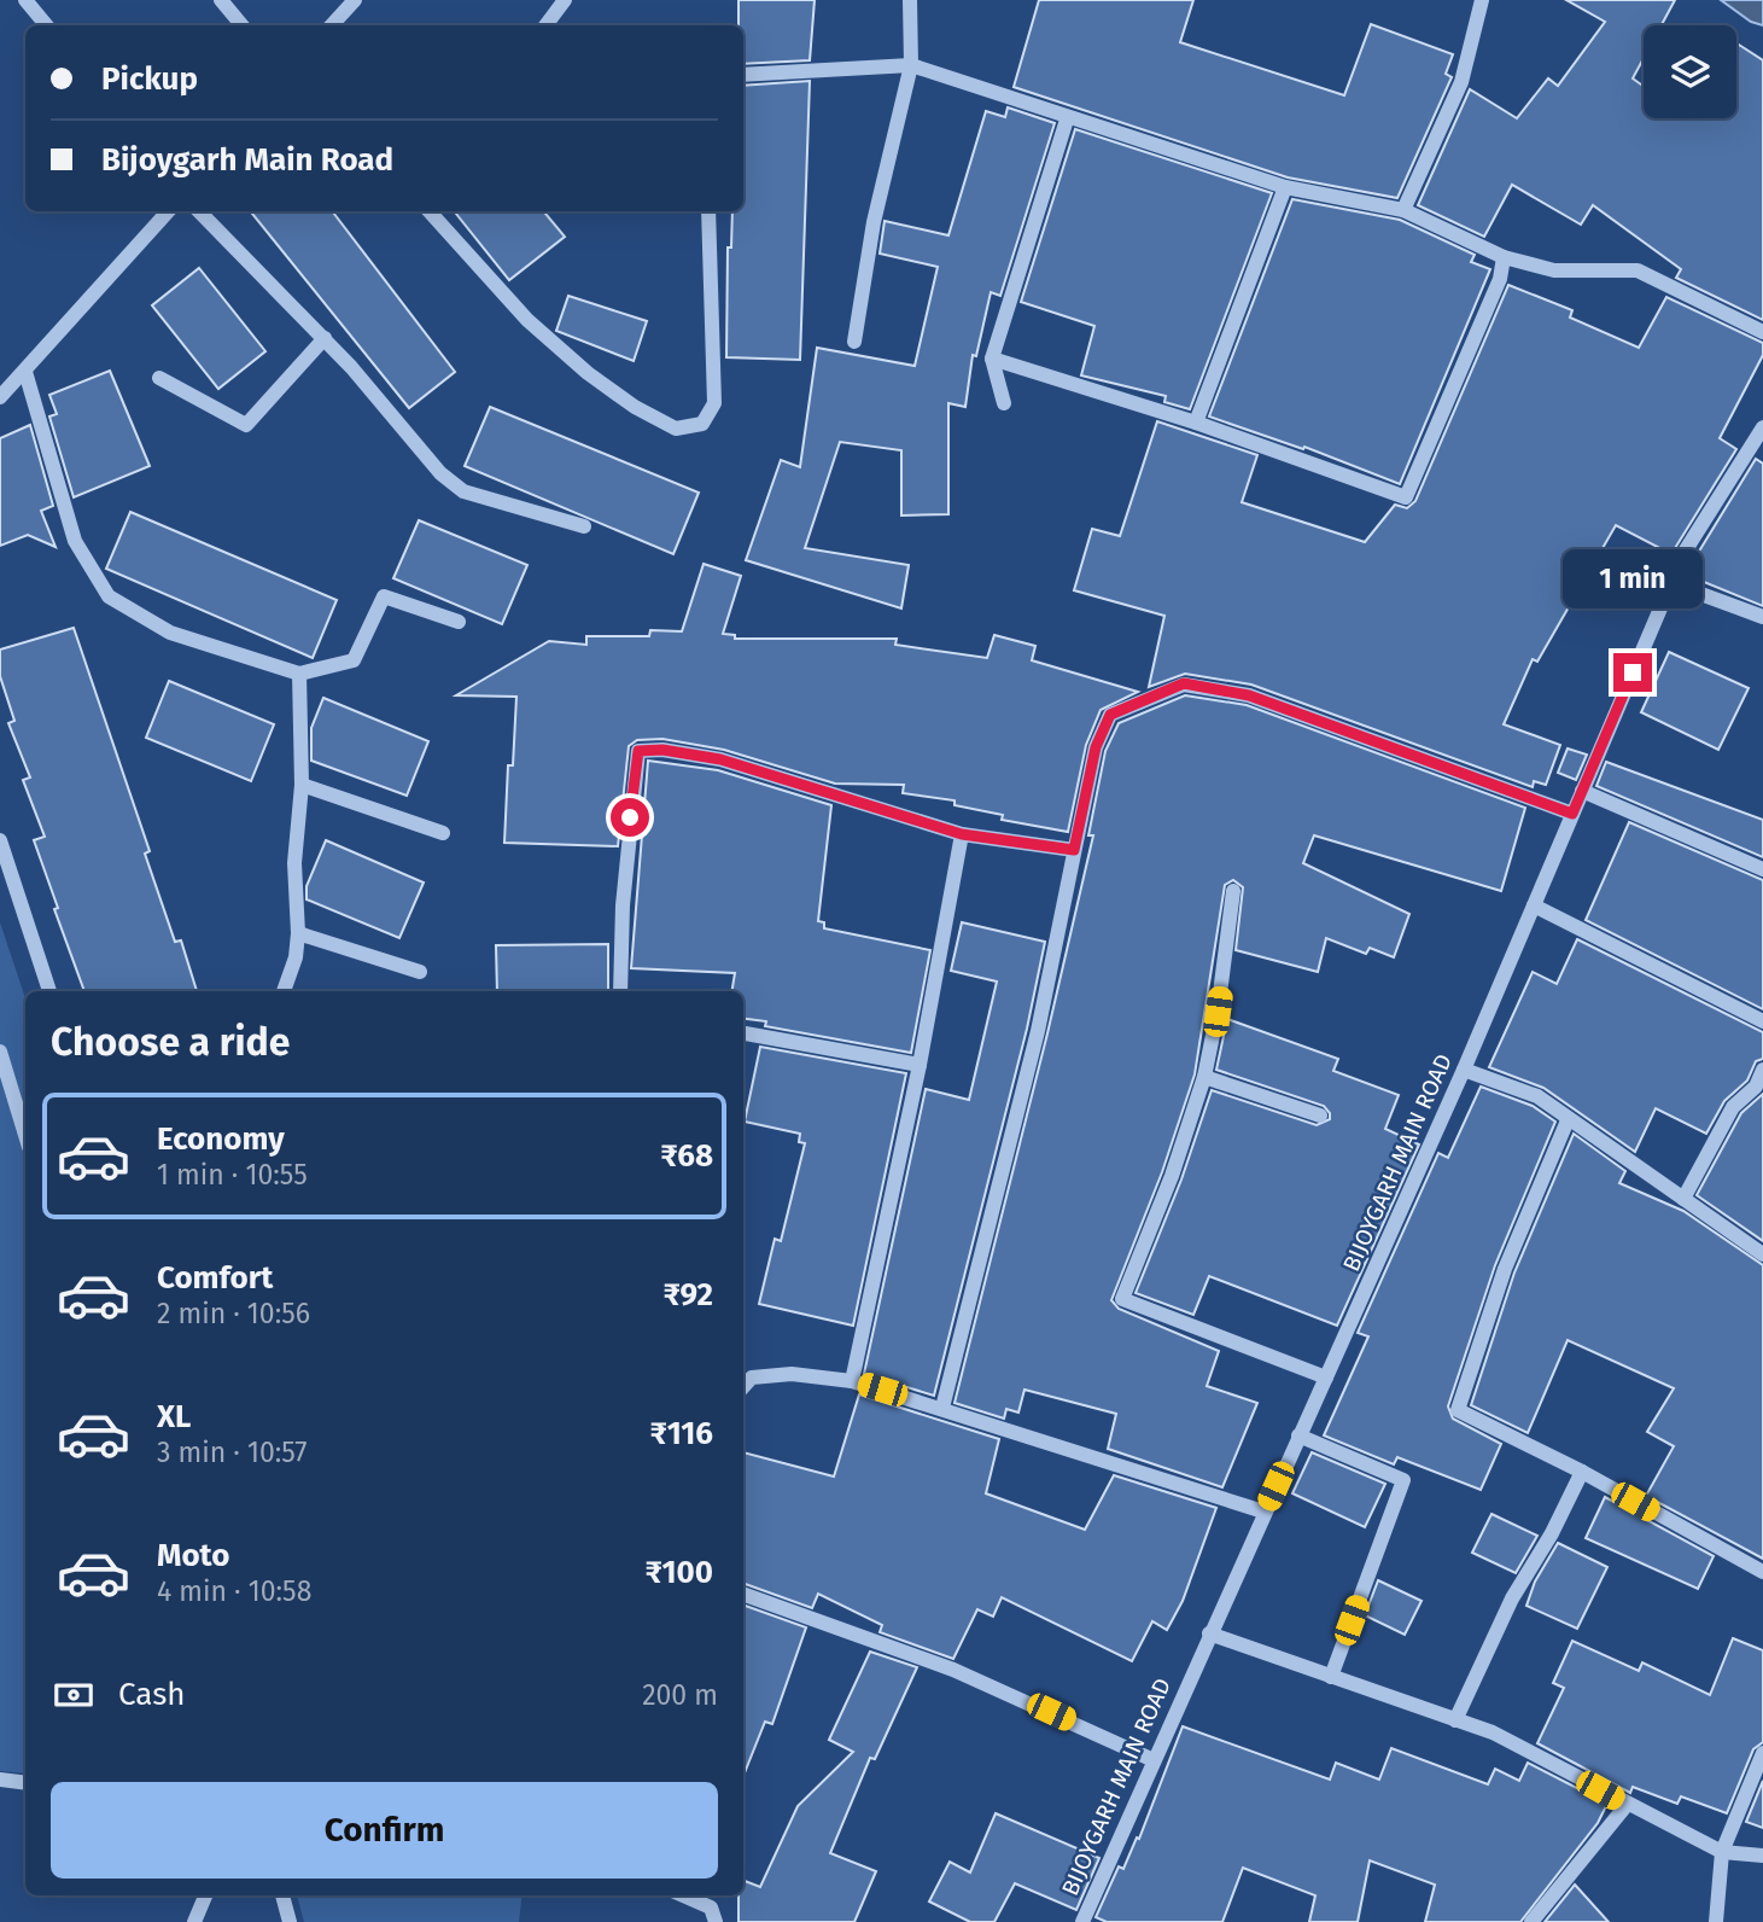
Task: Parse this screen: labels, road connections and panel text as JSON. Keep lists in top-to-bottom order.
{
  "streets": {
    "street": ["BIJOYGARH MAIN ROAD"]
  },
  "page": {
    "banner": ["Pickup", "Bijoygarh Main Road"],
    "bubble": "1 min",
    "heading": "Choose a ride",
    "list": [
      {
        "name": "Economy",
        "note": "1 min · 10:55",
        "value": "₹68"
      },
      {
        "name": "Comfort",
        "note": "2 min · 10:56",
        "value": "₹92"
      },
      {
        "name": "XL",
        "note": "3 min · 10:57",
        "value": "₹116"
      },
      {
        "name": "Moto",
        "note": "4 min · 10:58",
        "value": "₹100"
      }
    ],
    "pay": ["Cash", "200 m"],
    "buttons": "Confirm"
  }
}
